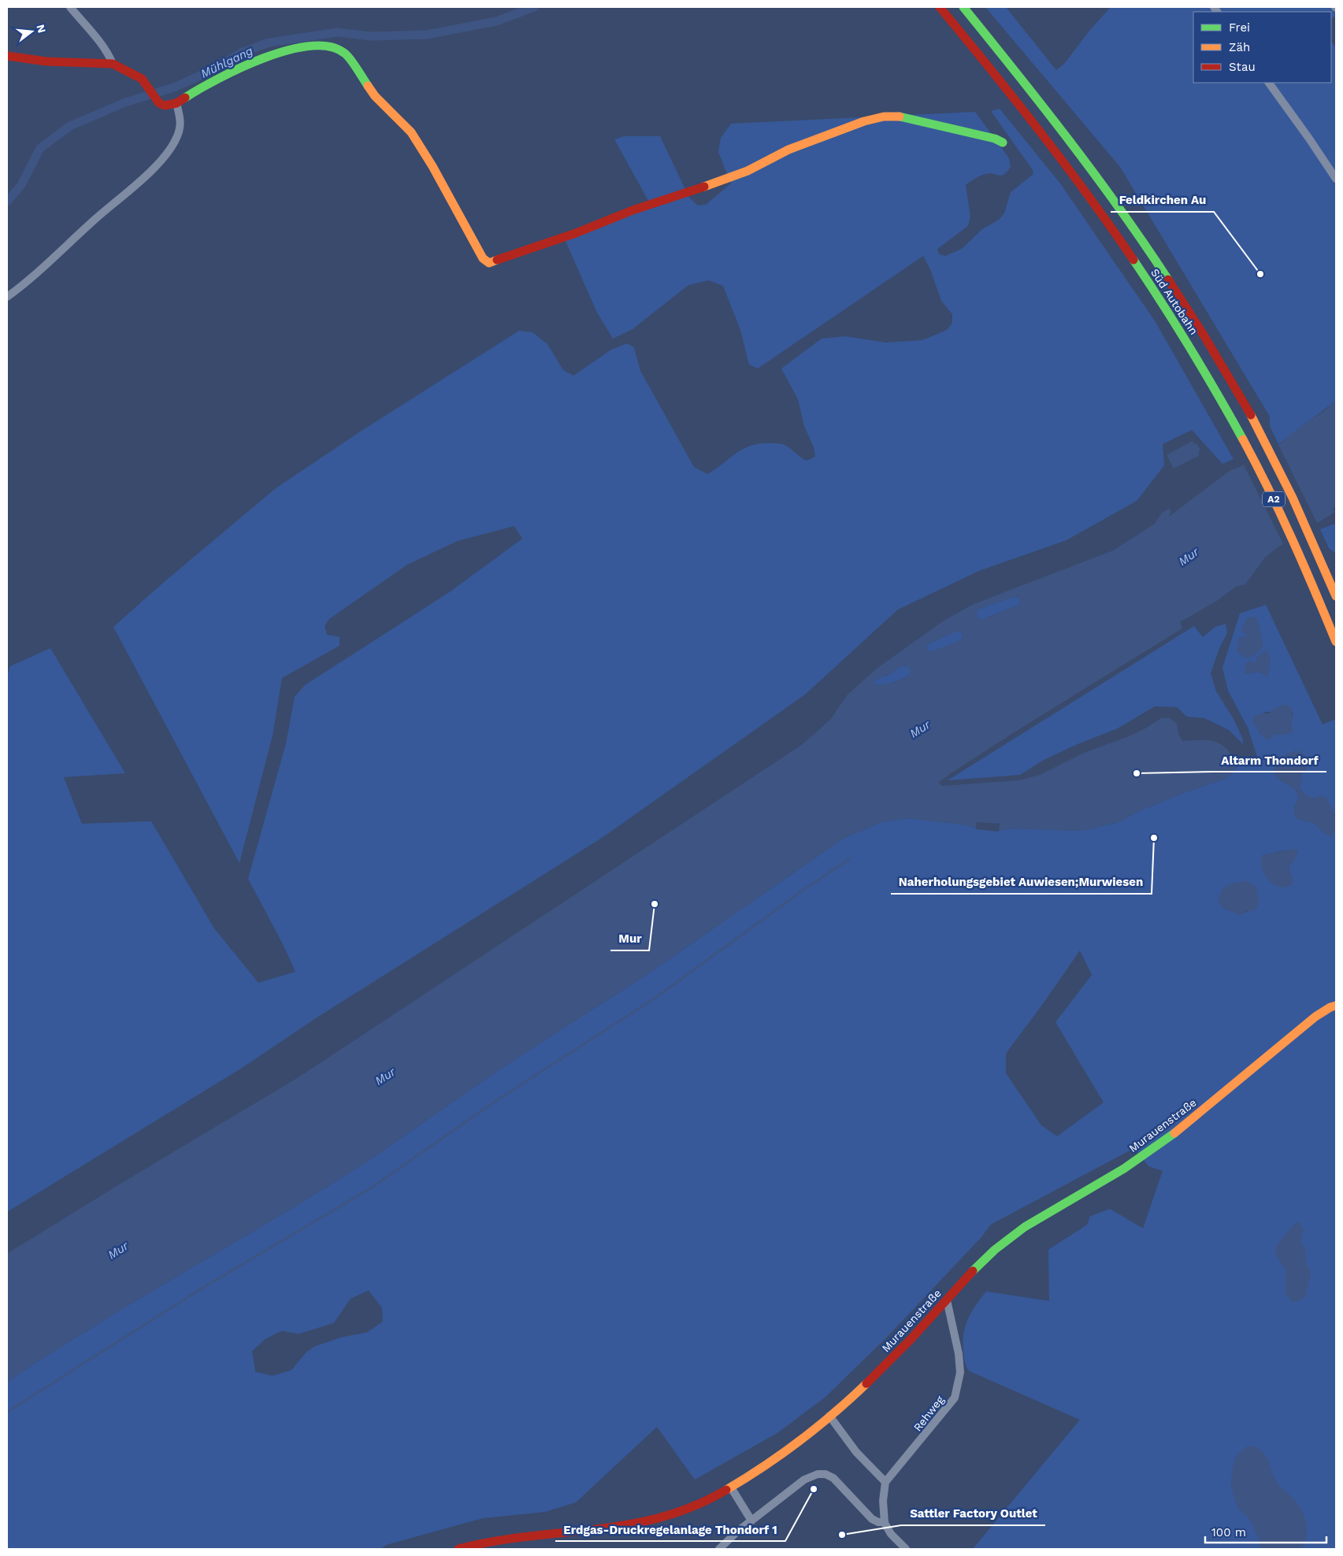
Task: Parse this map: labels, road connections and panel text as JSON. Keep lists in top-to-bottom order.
{
  "streets": {
    "main road": ["Süd Autobahn", "A2", "Murauenstraße"],
    "street": ["Rehweg"]
  },
  "crossings": [
    ["Murauenstraße", "Rehweg"]
  ],
  "water": ["Mühlgang", "Mur"],
  "places": [
    "Feldkirchen Au",
    "Altarm Thondorf",
    "Naherholungsgebiet Auwiesen;Murwiesen",
    "Mur",
    "Erdgas-Druckregelanlage Thondorf 1",
    "Sattler Factory Outlet"
  ],
  "legend": ["Frei", "Zäh", "Stau"],
  "scale_bar": "100 m",
  "north": "right"
}
